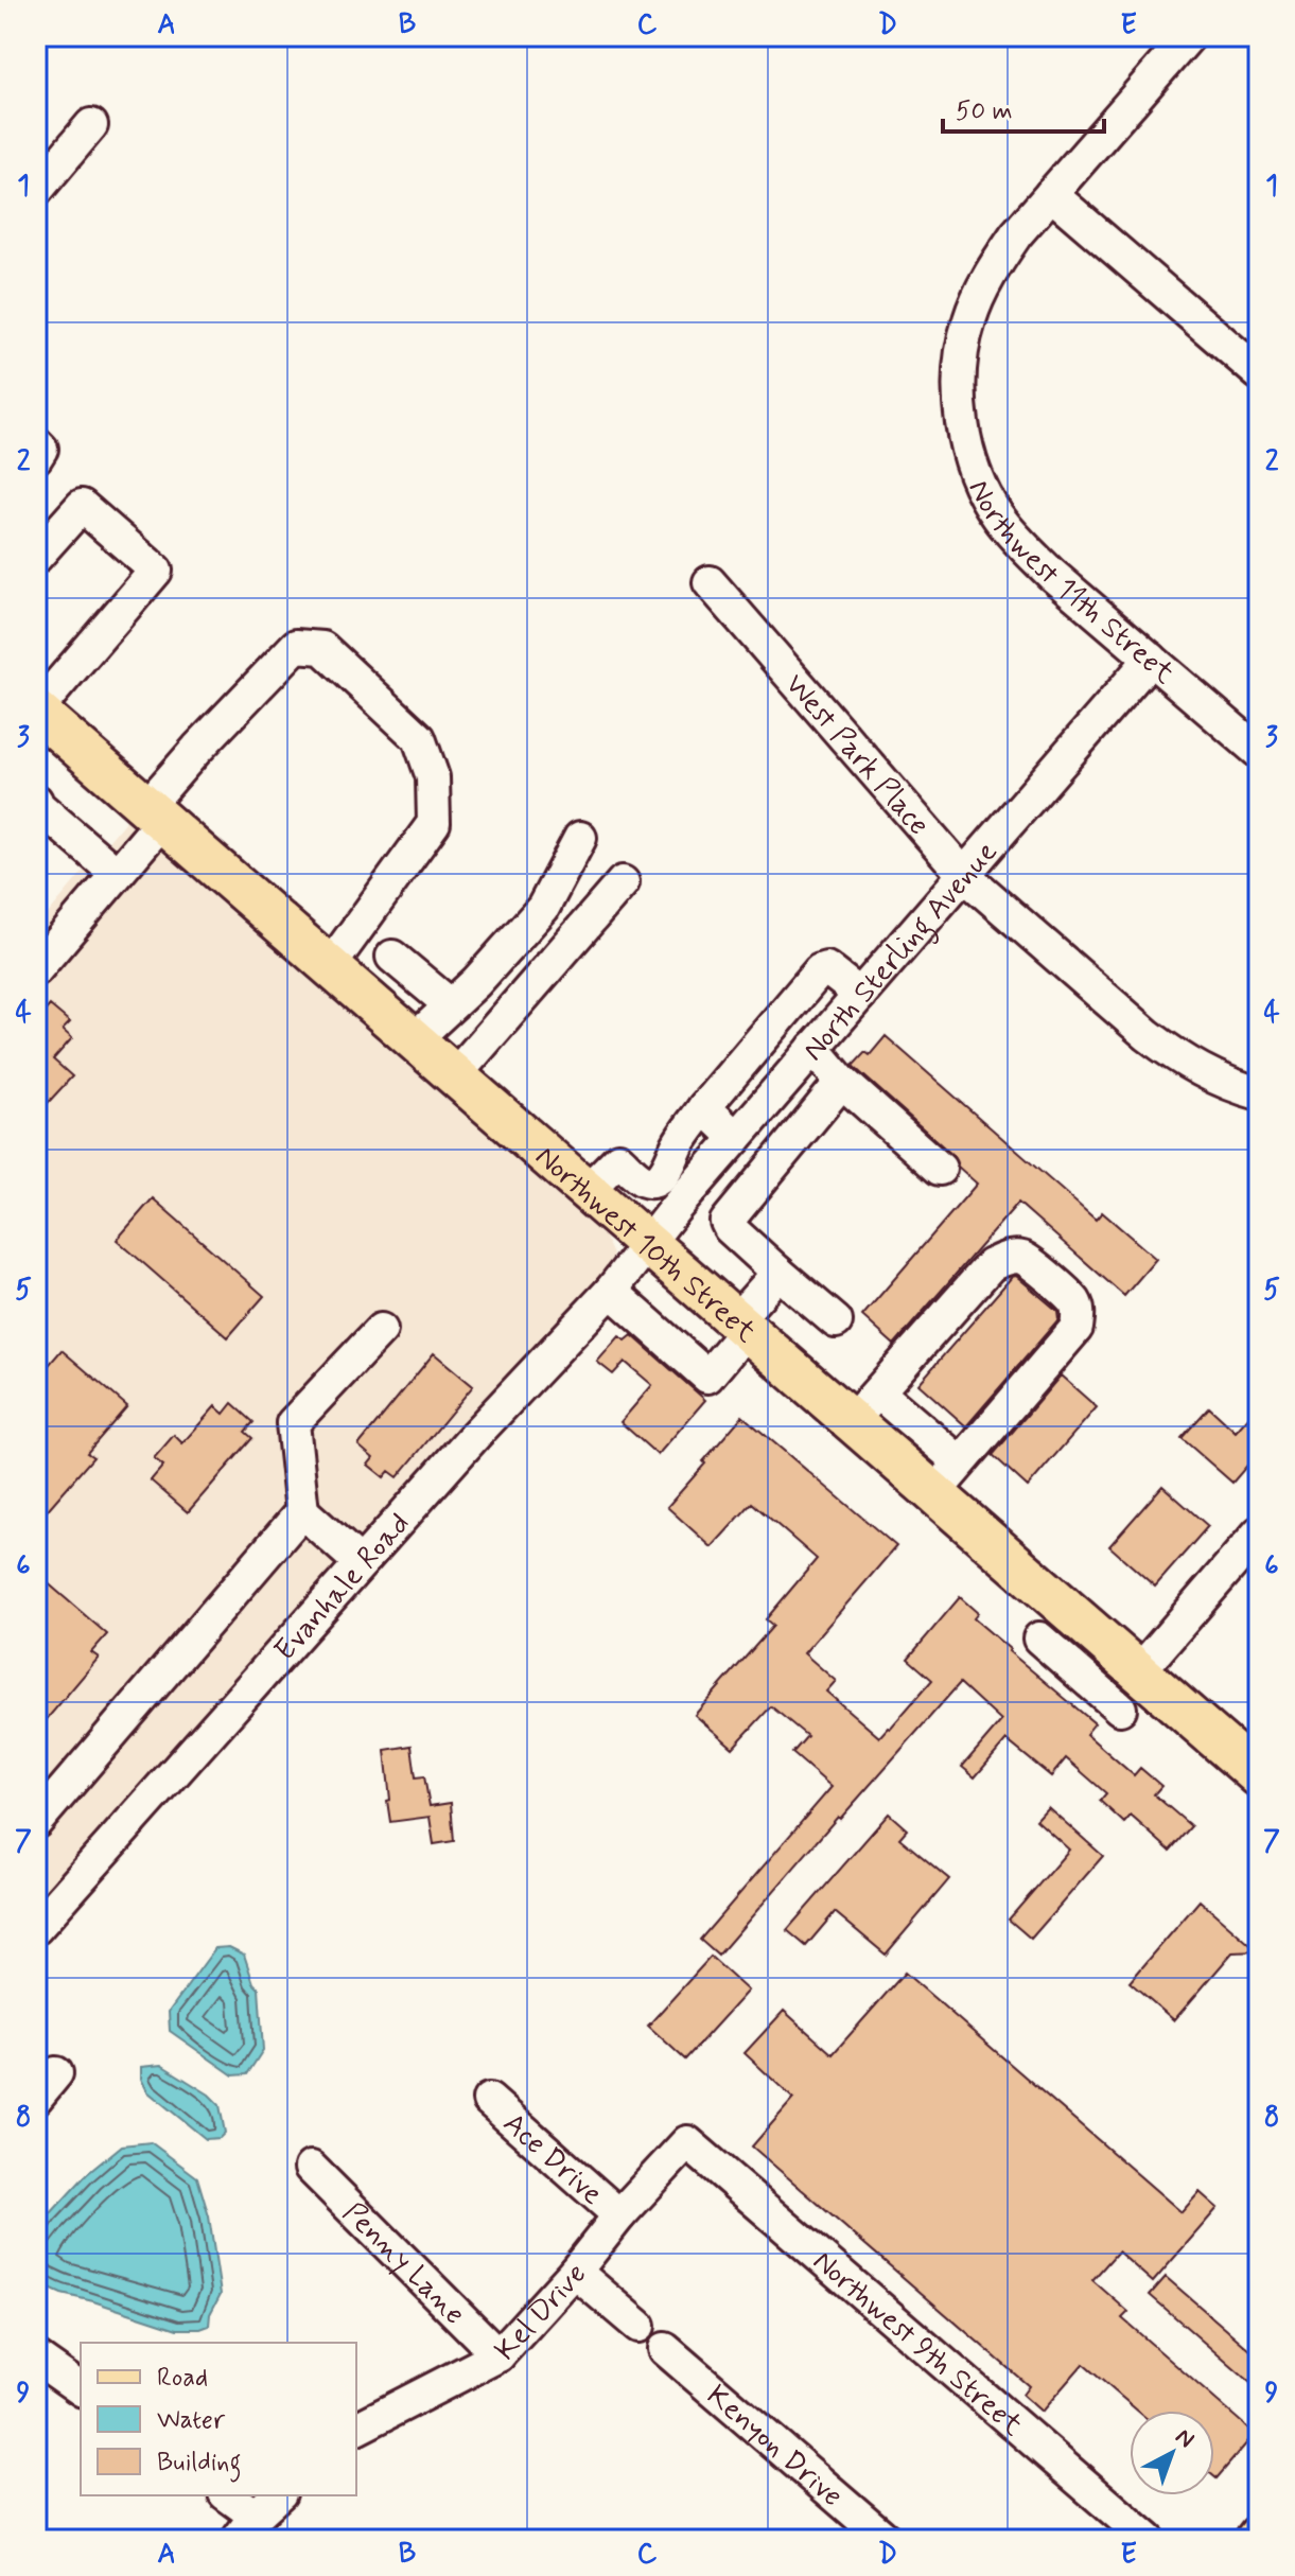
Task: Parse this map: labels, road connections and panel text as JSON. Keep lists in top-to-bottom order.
{
  "streets": {
    "main road": ["Northwest 10th Street"],
    "street": [
      "Northwest 11th Street",
      "West Park Place",
      "North Sterling Avenue",
      "Evanhale Road",
      "Ace Drive",
      "Penny Lane",
      "Kel Drive",
      "Northwest 9th Street",
      "Kenyon Drive"
    ]
  },
  "crossings": [
    ["Northwest 11th Street", "North Sterling Avenue"],
    ["West Park Place", "North Sterling Avenue"],
    ["North Sterling Avenue", "Northwest 10th Street"],
    ["North Sterling Avenue", "Evanhale Road"],
    ["Northwest 10th Street", "Evanhale Road"],
    ["Ace Drive", "Kel Drive"],
    ["Penny Lane", "Kel Drive"],
    ["Kel Drive", "Northwest 9th Street"]
  ],
  "legend": ["Road", "Water", "Building"],
  "scale_bar": "50 m",
  "north": "top right",
  "grid": {
    "columns": [
      "A",
      "B",
      "C",
      "D",
      "E"
    ],
    "rows": [
      "1",
      "2",
      "3",
      "4",
      "5",
      "6",
      "7",
      "8",
      "9"
    ]
  }
}
